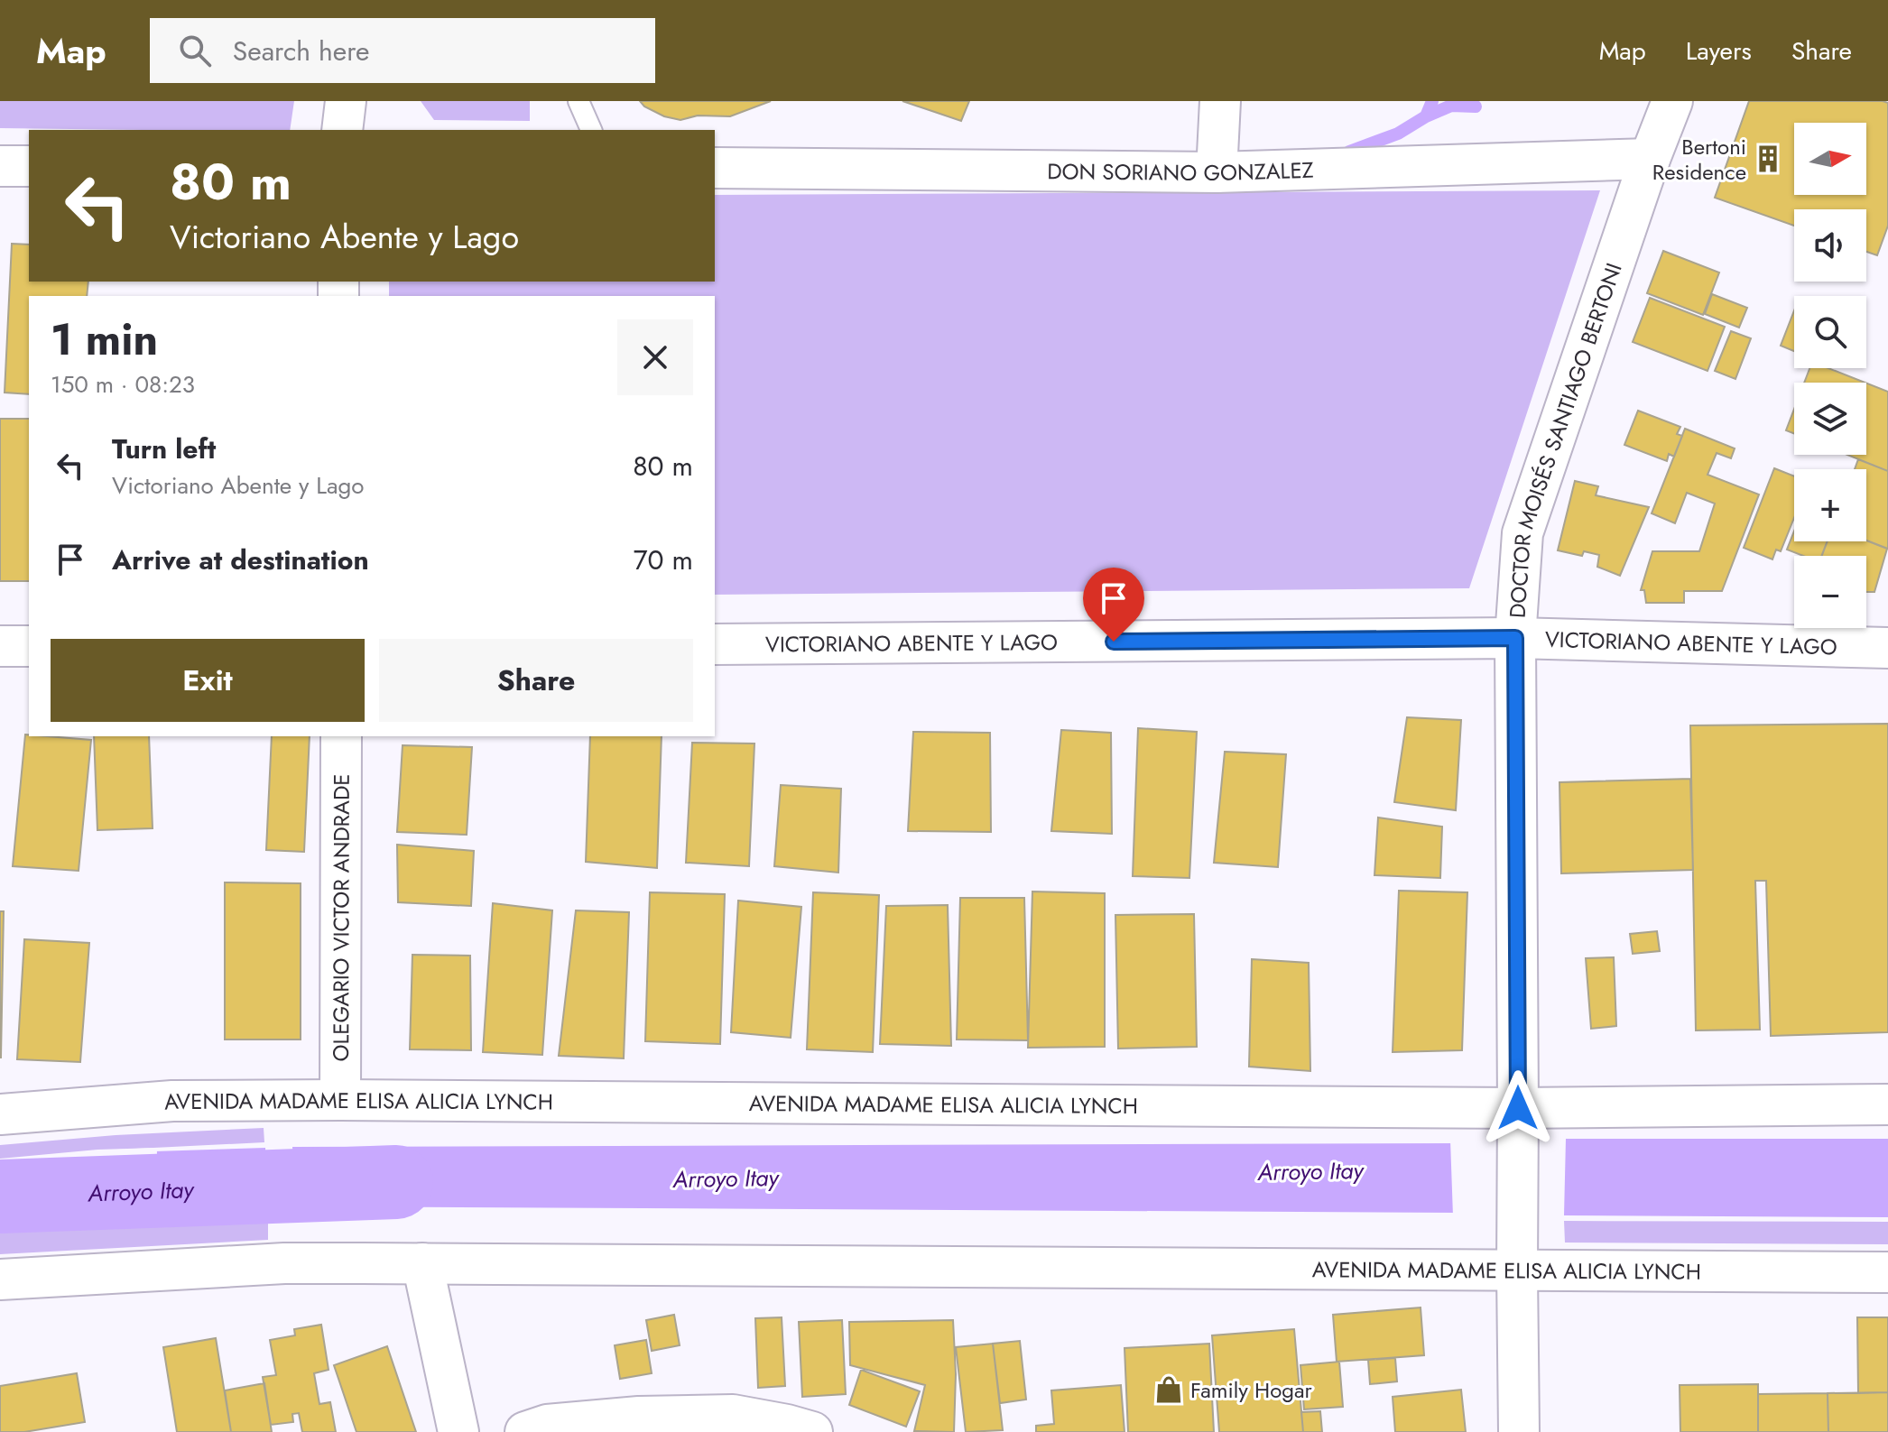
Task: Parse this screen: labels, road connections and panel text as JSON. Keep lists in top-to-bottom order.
{
  "streets": {
    "main road": [
      "DON SORIANO GONZALEZ",
      "DOCTOR MOISÉS SANTIAGO BERTONI",
      "VICTORIANO ABENTE Y LAGO",
      "OLEGARIO VICTOR ANDRADE",
      "AVENIDA MADAME ELISA ALICIA LYNCH"
    ]
  },
  "crossings": [
    ["DON SORIANO GONZALEZ", "DOCTOR MOISÉS SANTIAGO BERTONI"],
    ["DOCTOR MOISÉS SANTIAGO BERTONI", "VICTORIANO ABENTE Y LAGO"],
    ["DOCTOR MOISÉS SANTIAGO BERTONI", "AVENIDA MADAME ELISA ALICIA LYNCH"],
    ["OLEGARIO VICTOR ANDRADE", "AVENIDA MADAME ELISA ALICIA LYNCH"]
  ],
  "water": ["Arroyo Itay"],
  "places": {
    "building": ["Bertoni Residence"],
    "shop": ["Family Hogar"]
  },
  "north": "right",
  "page": {
    "header": "Map",
    "search": "Search here",
    "nav": ["Map", "Layers", "Share"],
    "map_buttons": ["+", "−"],
    "turn": ["80 m", "Victoriano Abente y Lago"],
    "heading": ["1 min", "150 m · 08:23"],
    "list": [
      {
        "name": "Turn left",
        "note": "Victoriano Abente y Lago",
        "value": "80 m"
      },
      {
        "name": "Arrive at destination",
        "value": "70 m"
      }
    ],
    "buttons": ["Exit", "Share"]
  }
}
